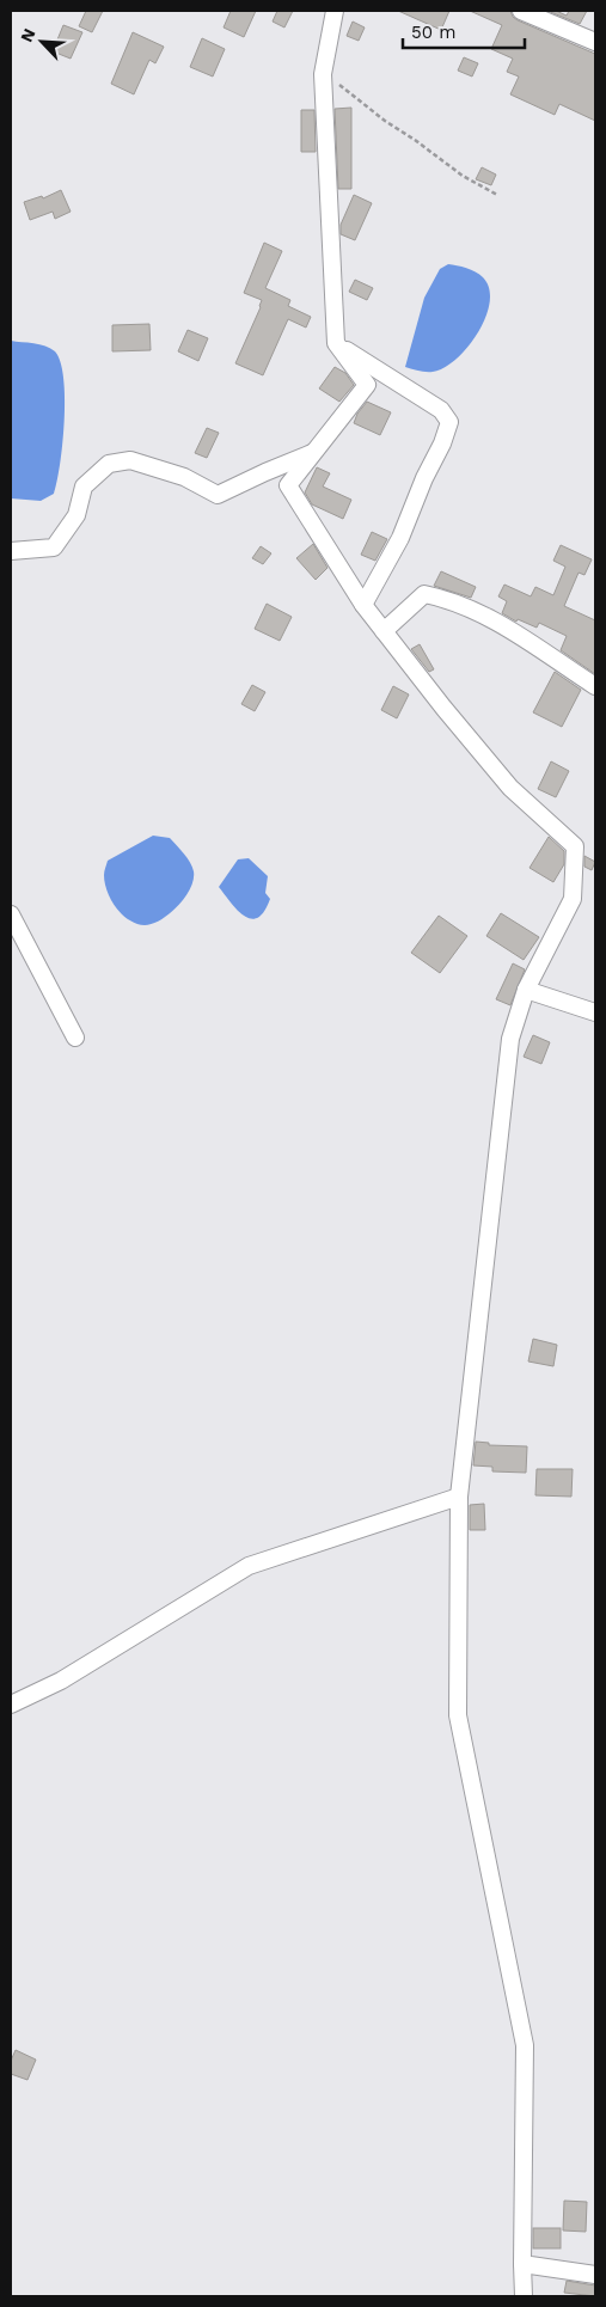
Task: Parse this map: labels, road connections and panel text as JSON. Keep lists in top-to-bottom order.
{
  "scale_bar": "50 m",
  "north": "top left"
}
